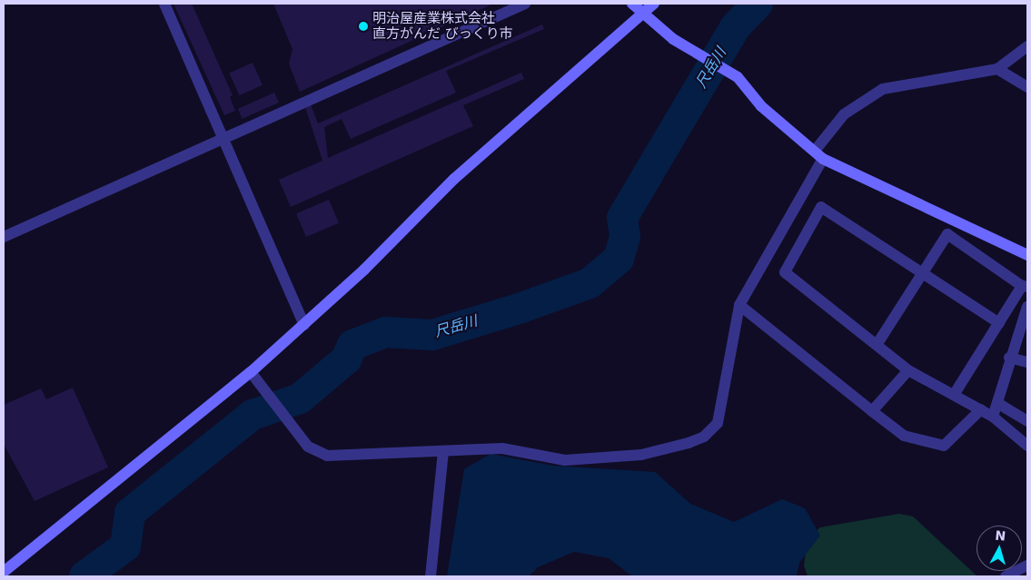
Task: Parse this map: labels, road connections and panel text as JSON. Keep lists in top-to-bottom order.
{
  "water": ["尺岳川"],
  "places": ["明治屋産業株式会社 直方がんだ びっくり市"],
  "north": "top"
}
